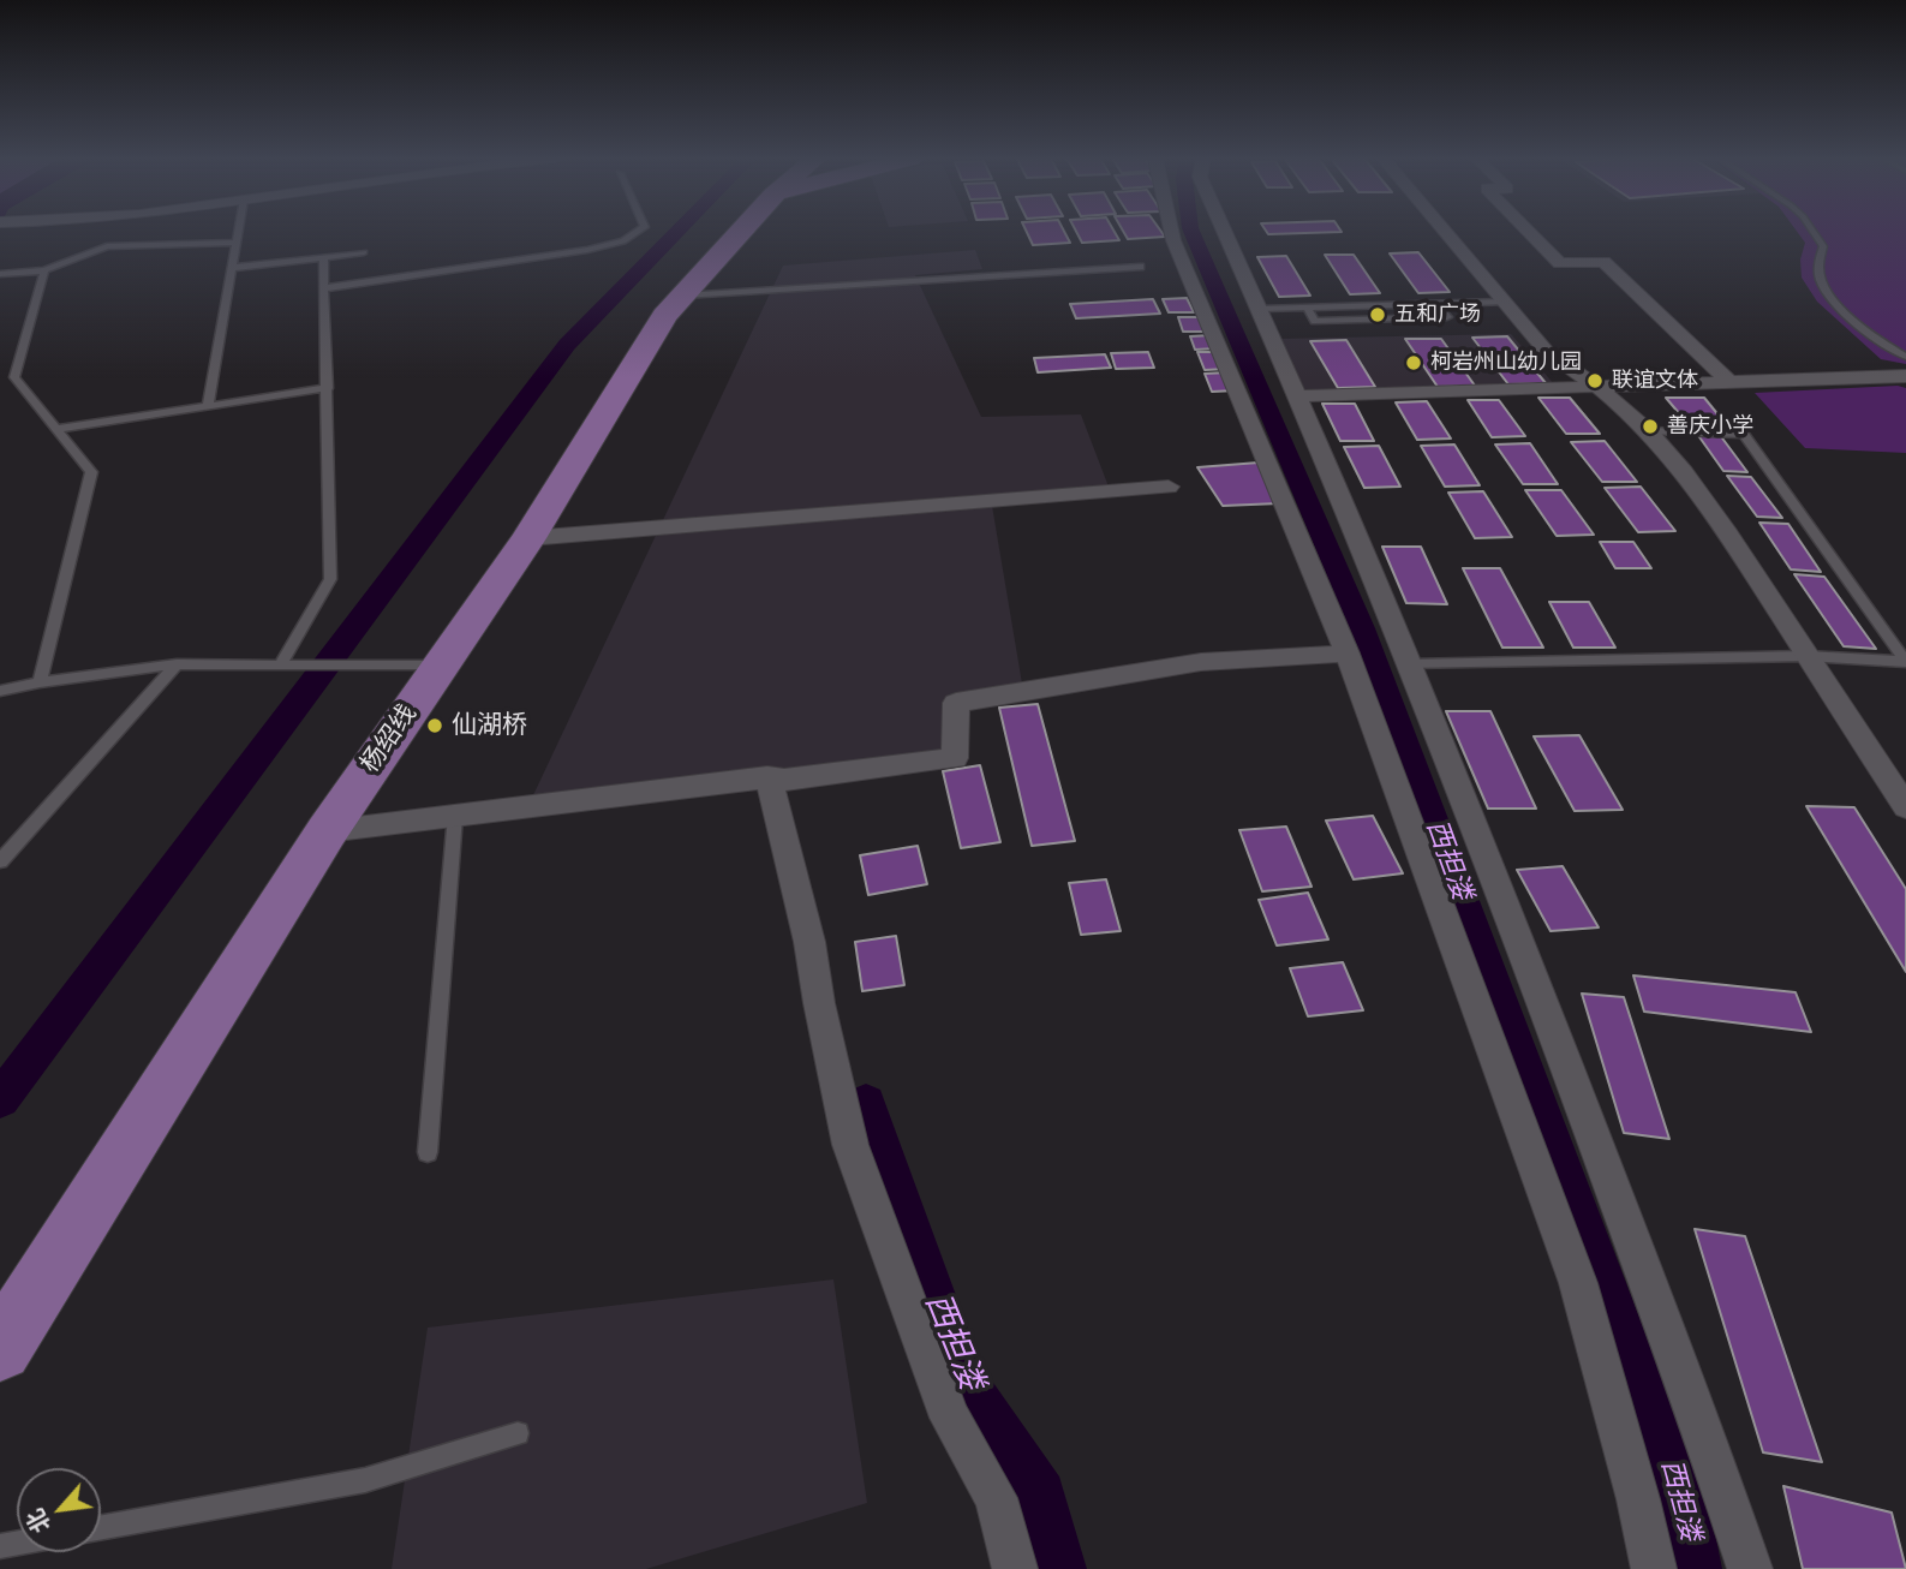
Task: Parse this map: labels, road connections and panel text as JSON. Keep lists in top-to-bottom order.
{
  "streets": {
    "main road": ["杨绍线"]
  },
  "water": ["西担溇"],
  "places": [
    "五和广场",
    "柯岩州山幼儿园",
    "联谊文体",
    "善庆小学",
    "仙湖桥"
  ],
  "north": "bottom left"
}
